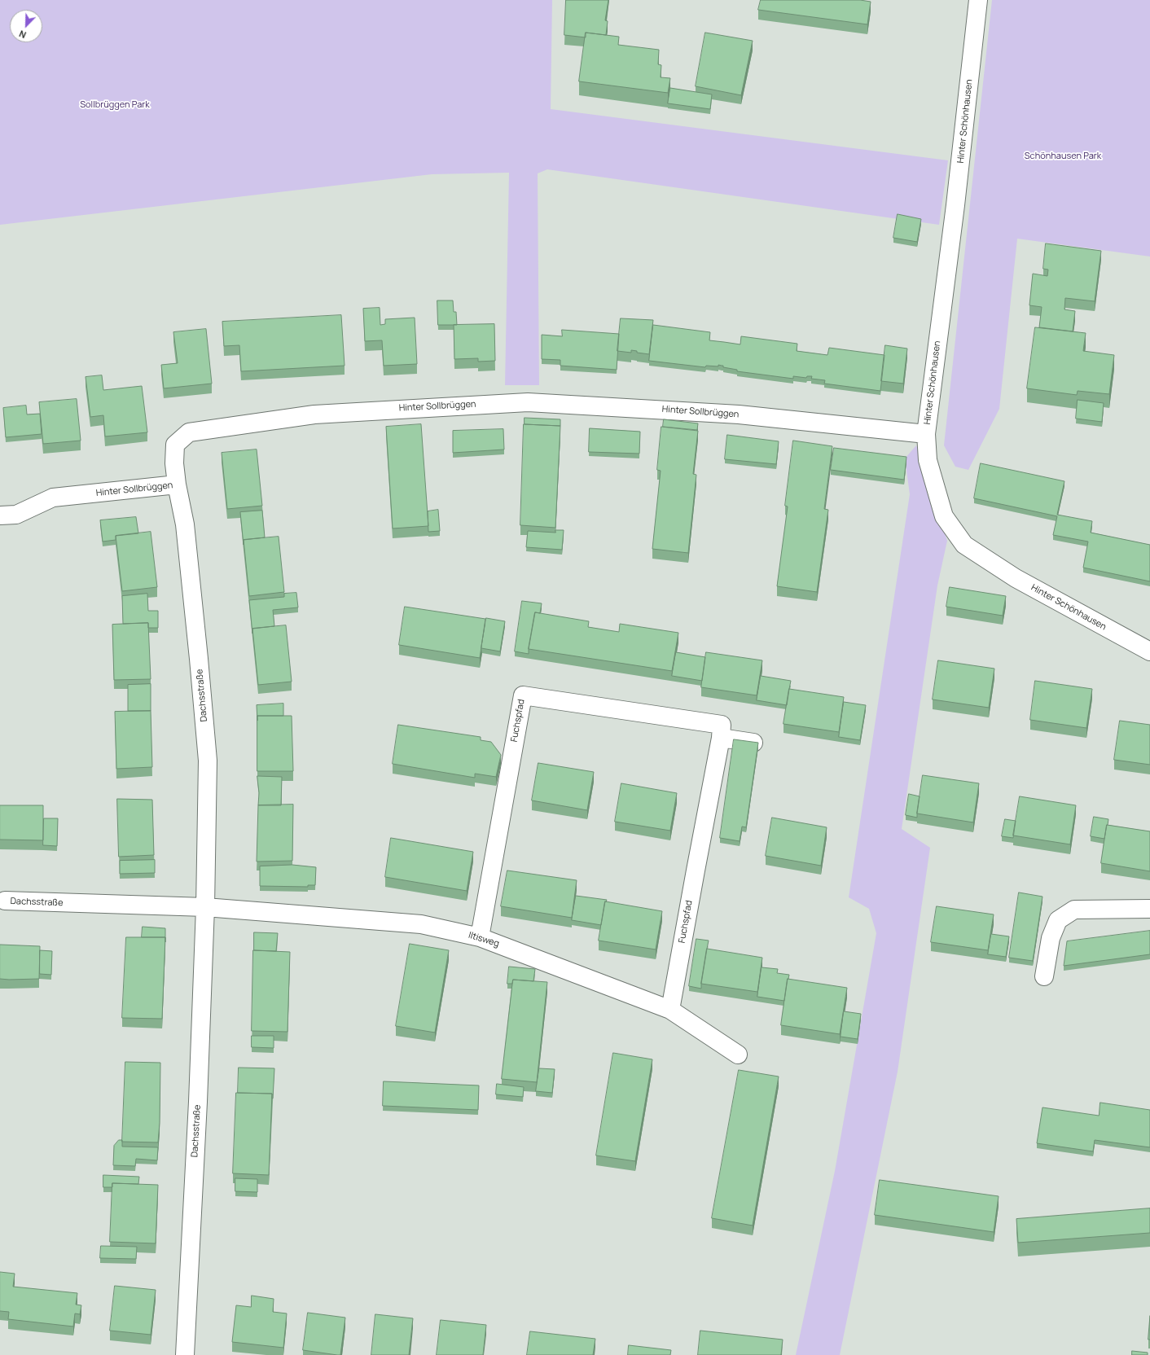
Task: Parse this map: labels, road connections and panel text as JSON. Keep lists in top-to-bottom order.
{
  "streets": {
    "street": [
      "Hinter Schönhausen",
      "Hinter Sollbrüggen",
      "Dachsstraße",
      "Fuchspfad",
      "Iltisweg"
    ]
  },
  "crossings": [
    ["Hinter Schönhausen", "Hinter Sollbrüggen"],
    ["Hinter Sollbrüggen", "Dachsstraße"],
    ["Dachsstraße", "Iltisweg"],
    ["Fuchspfad", "Iltisweg"]
  ],
  "parks": ["Sollbrüggen Park", "Schönhausen Park"],
  "north": "bottom left"
}
